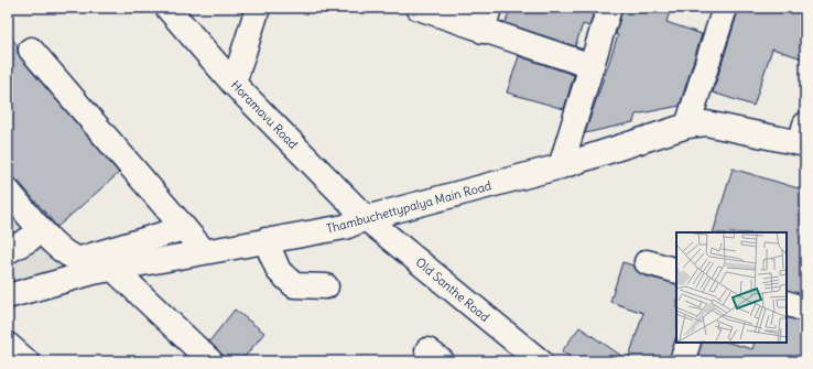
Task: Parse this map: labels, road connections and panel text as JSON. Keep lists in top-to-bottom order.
{
  "streets": {
    "street": ["Horamavu Road", "Thambuchettypalya Main Road", "Old Santhe Road"]
  },
  "crossings": [
    ["Horamavu Road", "Thambuchettypalya Main Road"],
    ["Horamavu Road", "Old Santhe Road"],
    ["Thambuchettypalya Main Road", "Old Santhe Road"]
  ]
}
